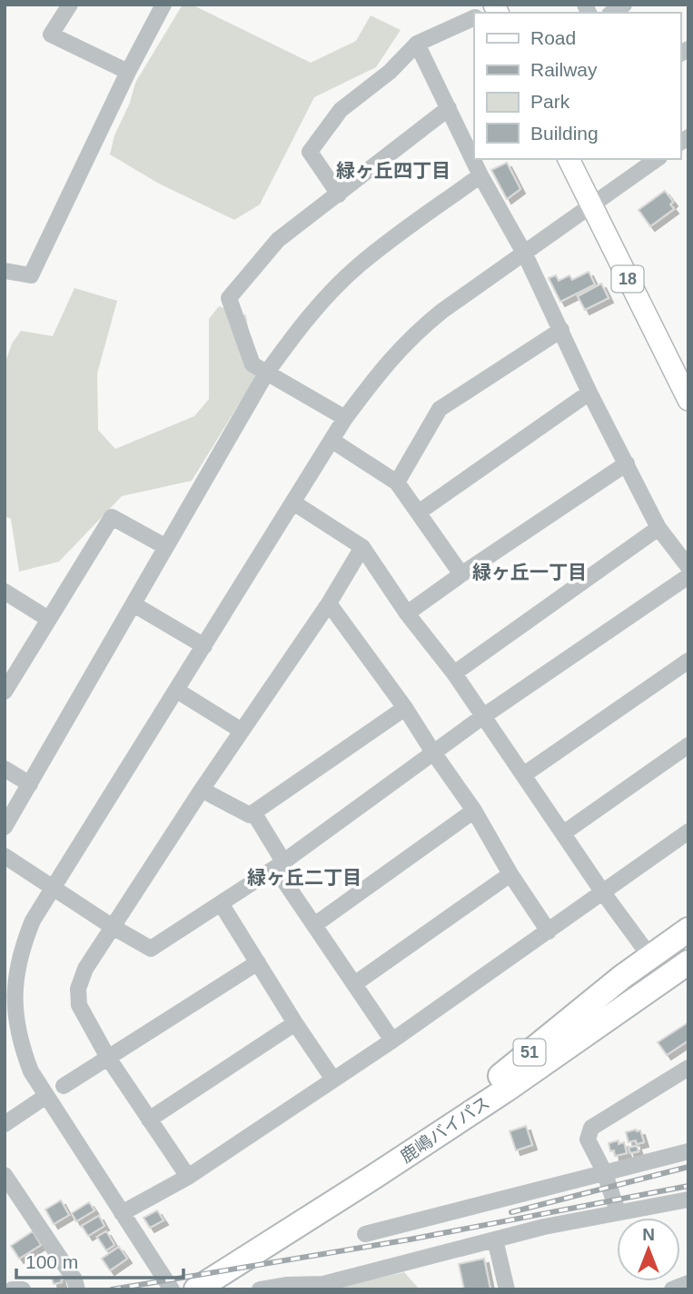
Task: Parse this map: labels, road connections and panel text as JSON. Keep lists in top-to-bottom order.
{
  "streets": {
    "highway": ["51", "鹿嶋バイパス"],
    "main road": ["18"]
  },
  "crossings": [
    ["51", "鹿嶋バイパス"]
  ],
  "districts": ["緑ヶ丘四丁目", "緑ヶ丘一丁目", "緑ヶ丘二丁目"],
  "legend": [
    "Road",
    "Railway",
    "Park",
    "Building"
  ],
  "scale_bar": "100 m",
  "north": "top"
}
